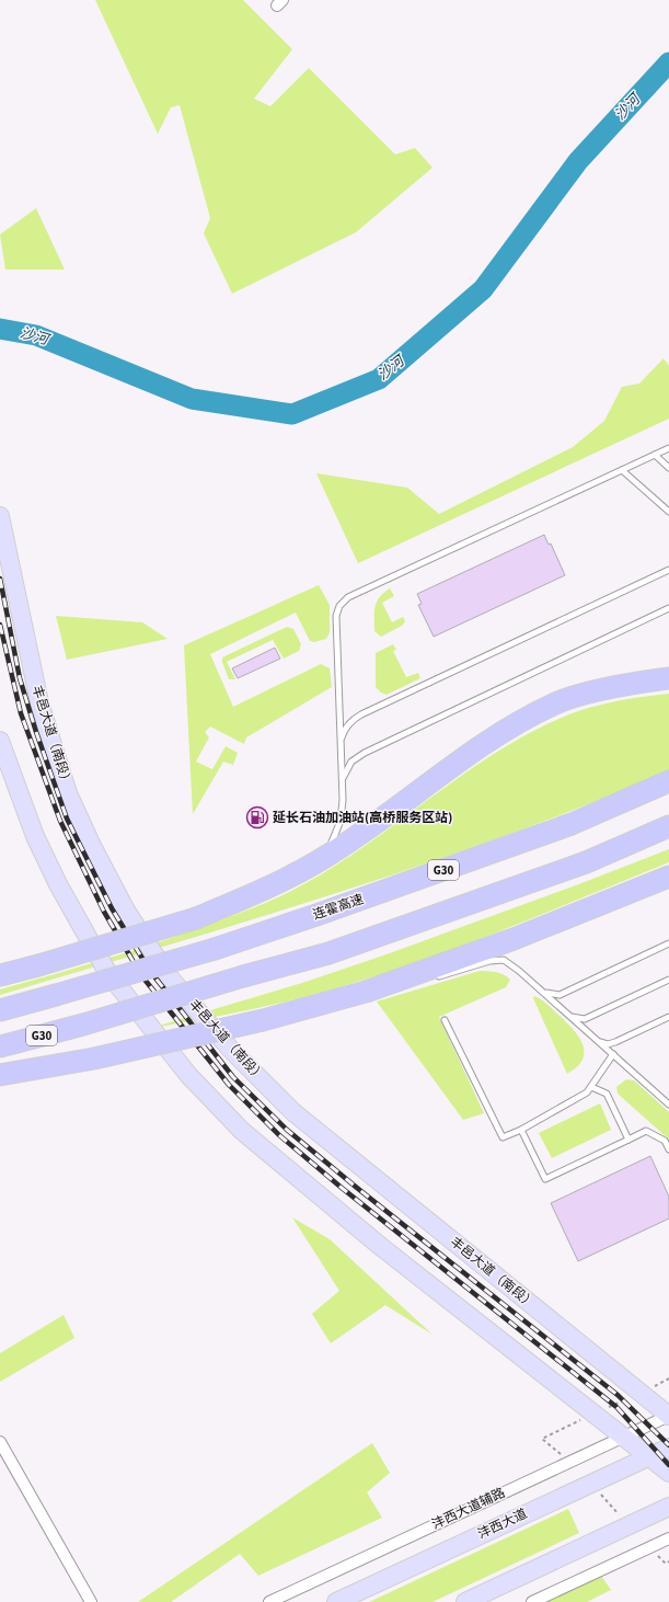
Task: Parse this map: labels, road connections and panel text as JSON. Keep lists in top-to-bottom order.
{
  "streets": {
    "highway": ["G30", "连霍高速"],
    "main road": ["丰邑大道（南段）", "沣西大道"],
    "street": ["沣西大道辅路"]
  },
  "crossings": [
    ["丰邑大道（南段）", "沣西大道辅路"]
  ],
  "water": ["沙河"],
  "places": {
    "fuel station": ["延长石油加油站(高桥服务区站)"]
  }
}
